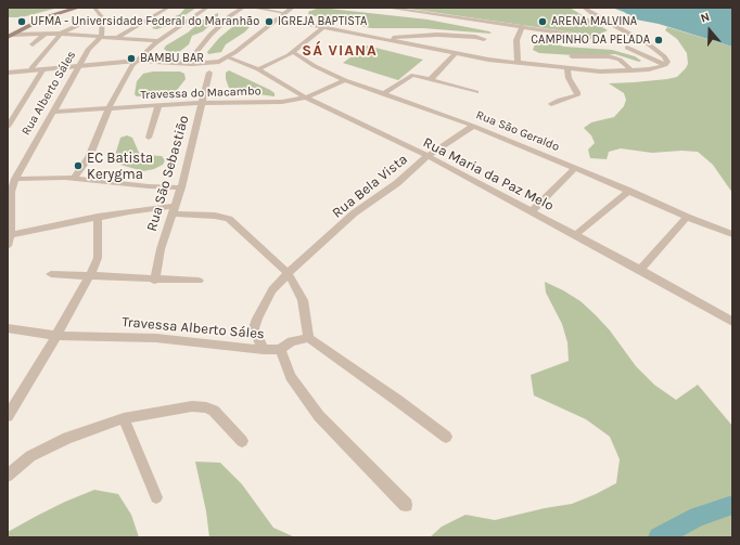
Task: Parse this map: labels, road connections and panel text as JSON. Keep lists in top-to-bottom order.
{
  "streets": {
    "street": [
      "Rua Alberto Sáles",
      "Travessa do Macambo",
      "Rua São Geraldo",
      "Rua São Sebastião",
      "Rua Maria da Paz Melo",
      "Rua Bela Vista",
      "Travessa Alberto Sáles"
    ]
  },
  "crossings": [
    ["Rua Alberto Sáles", "Travessa do Macambo"],
    ["Travessa do Macambo", "Rua São Geraldo"],
    ["Travessa do Macambo", "Rua São Sebastião"],
    ["Travessa do Macambo", "Rua Maria da Paz Melo"],
    ["Rua São Geraldo", "Rua Bela Vista"],
    ["Rua Maria da Paz Melo", "Rua Bela Vista"],
    ["Rua Bela Vista", "Travessa Alberto Sáles"]
  ],
  "districts": ["SÁ VIANA"],
  "places": [
    "UFMA - Universidade Federal do Maranhão",
    "IGREJA BAPTISTA",
    "ARENA MALVINA",
    "CAMPINHO DA PELADA",
    "BAMBU BAR",
    "EC Batista Kerygma"
  ],
  "north": "top"
}
